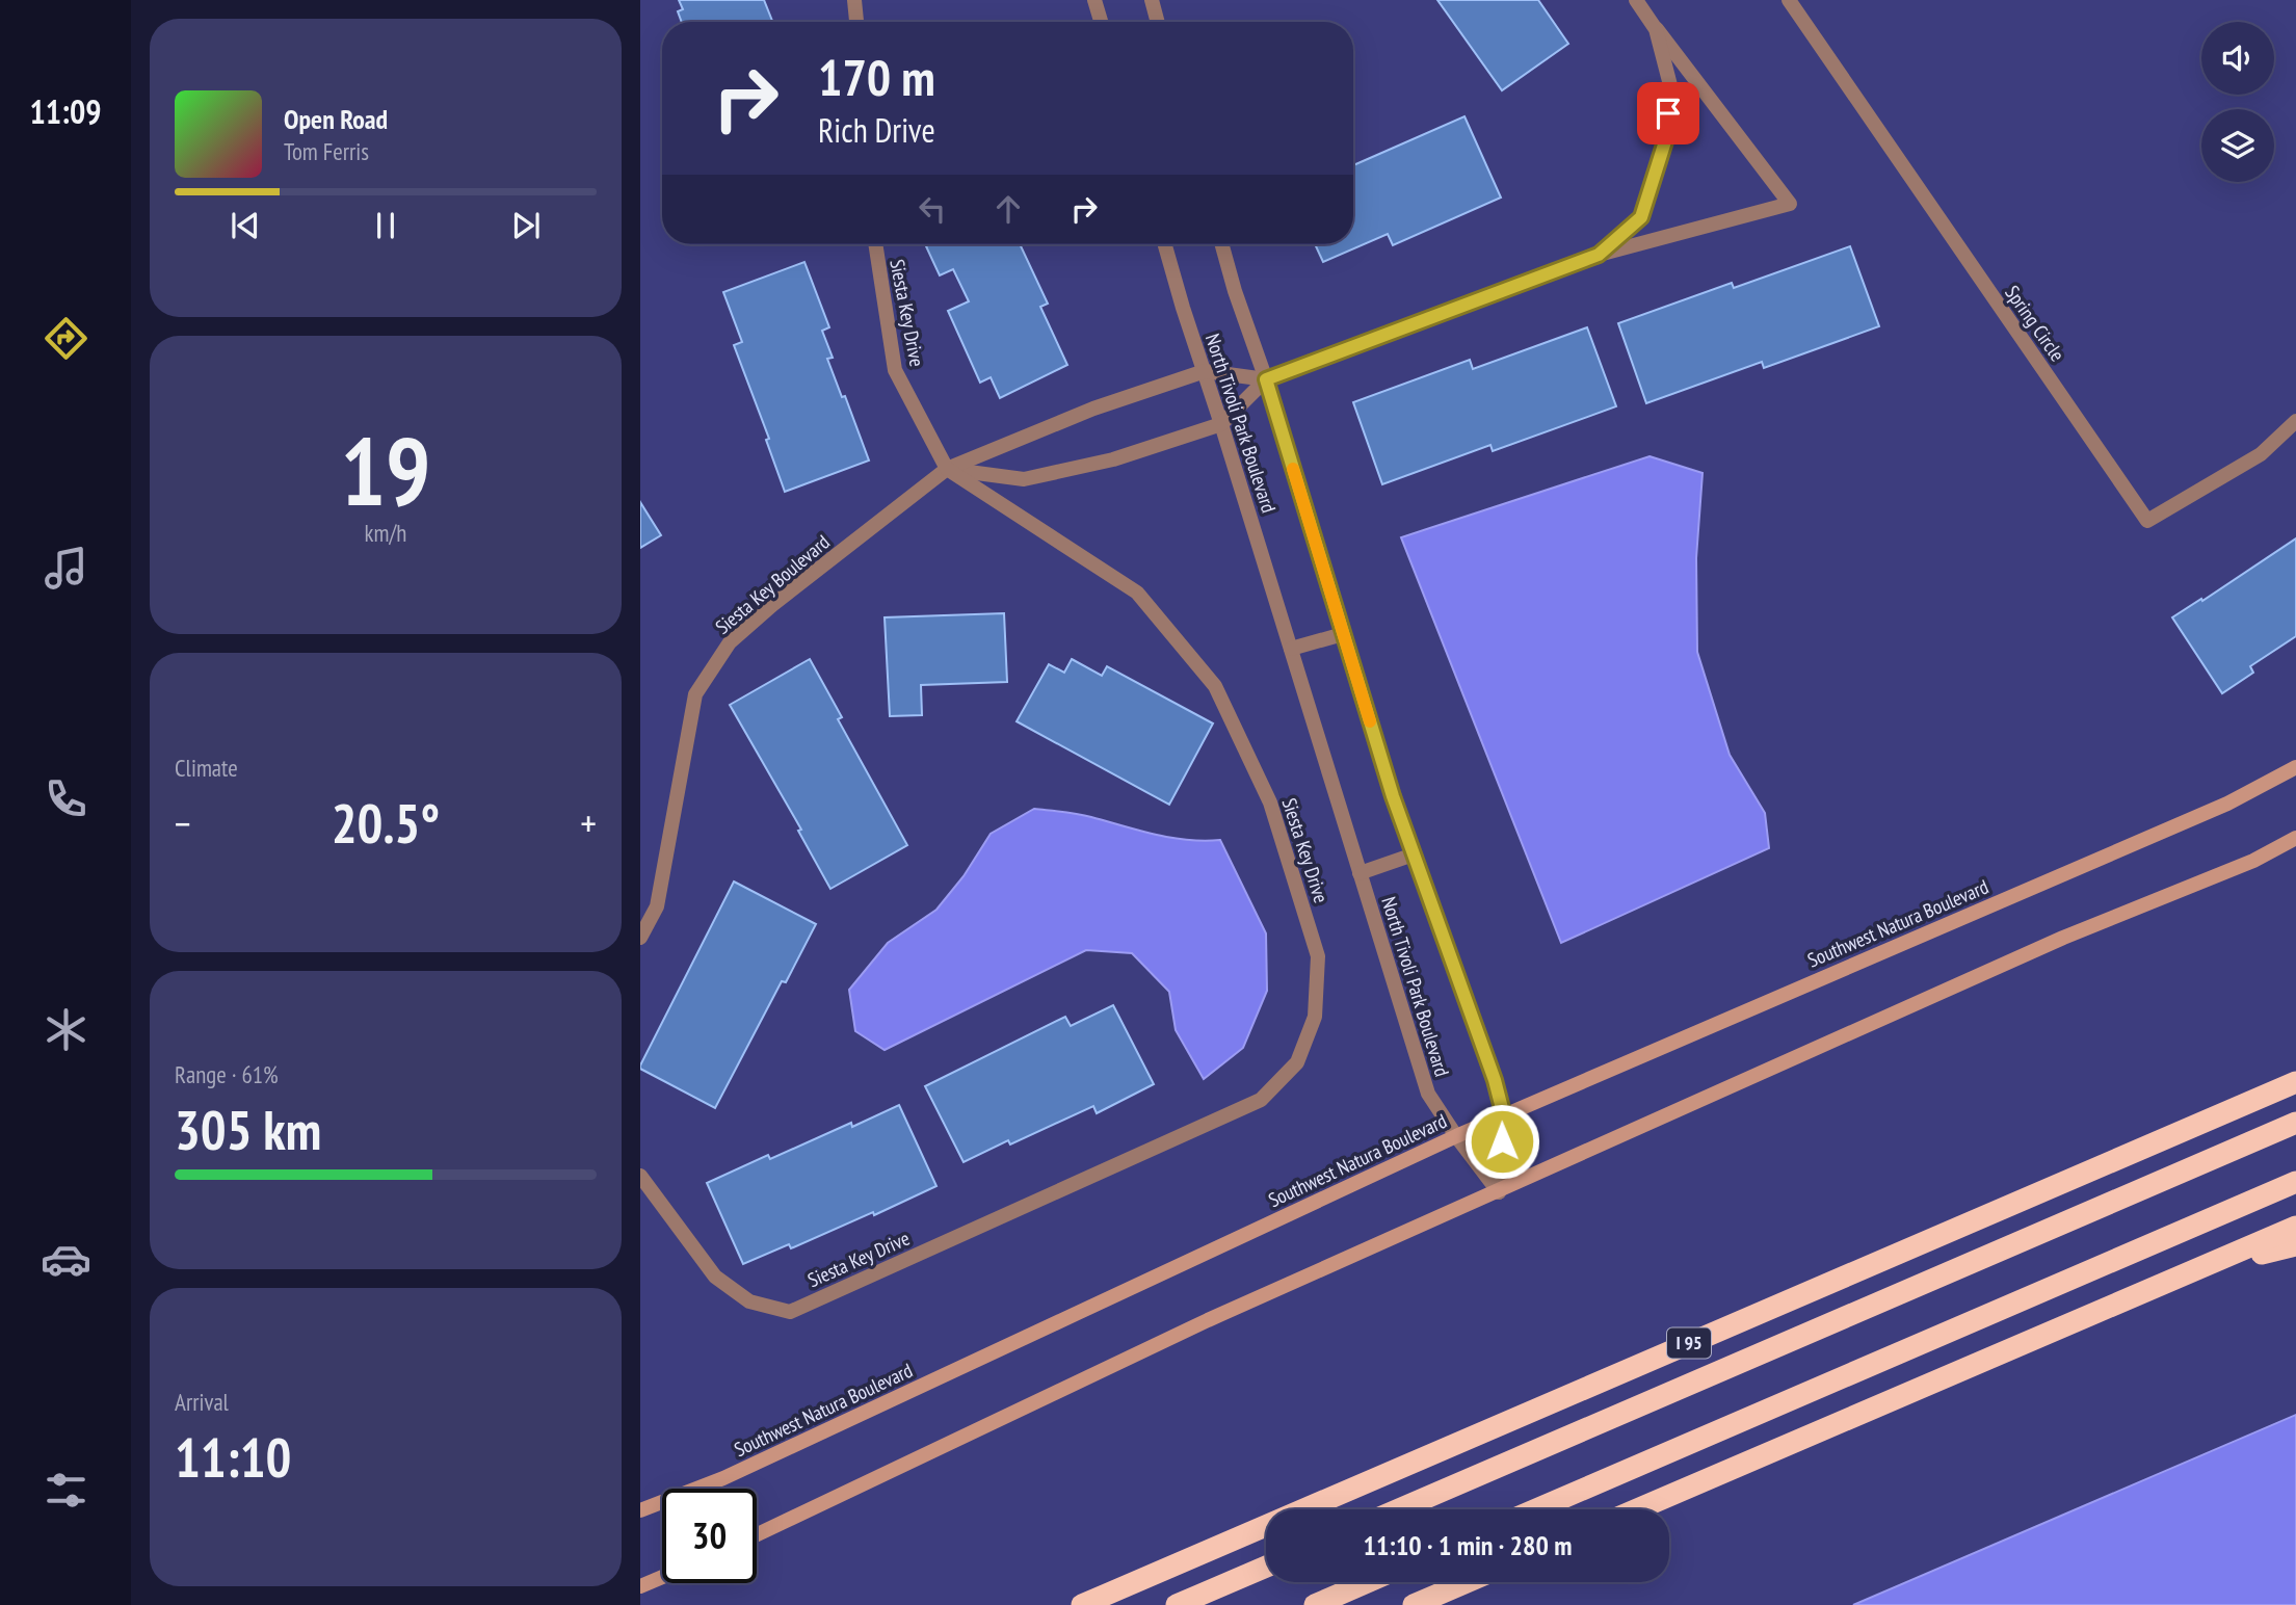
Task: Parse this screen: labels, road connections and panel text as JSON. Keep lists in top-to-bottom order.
{
  "streets": {
    "highway": ["I 95"],
    "street": [
      "Siesta Key Drive",
      "Spring Circle",
      "North Tivoli Park Boulevard",
      "Siesta Key Boulevard",
      "Southwest Natura Boulevard"
    ]
  },
  "crossings": [
    ["Siesta Key Drive", "Siesta Key Boulevard"],
    ["North Tivoli Park Boulevard", "Siesta Key Boulevard"],
    ["North Tivoli Park Boulevard", "Southwest Natura Boulevard"]
  ],
  "page": {
    "tabs": "11:09",
    "turn": ["170 m", "Rich Drive"],
    "song": ["Open Road", "Tom Ferris"],
    "tile": [
      ["19", "km/h"],
      "Climate",
      ["Range · 61%", "305 km"],
      ["Arrival", "11:10"]
    ],
    "heat": ["−", "20.5°", "+"],
    "limit": "30",
    "trip": "11:10 · 1 min · 280 m"
  }
}
